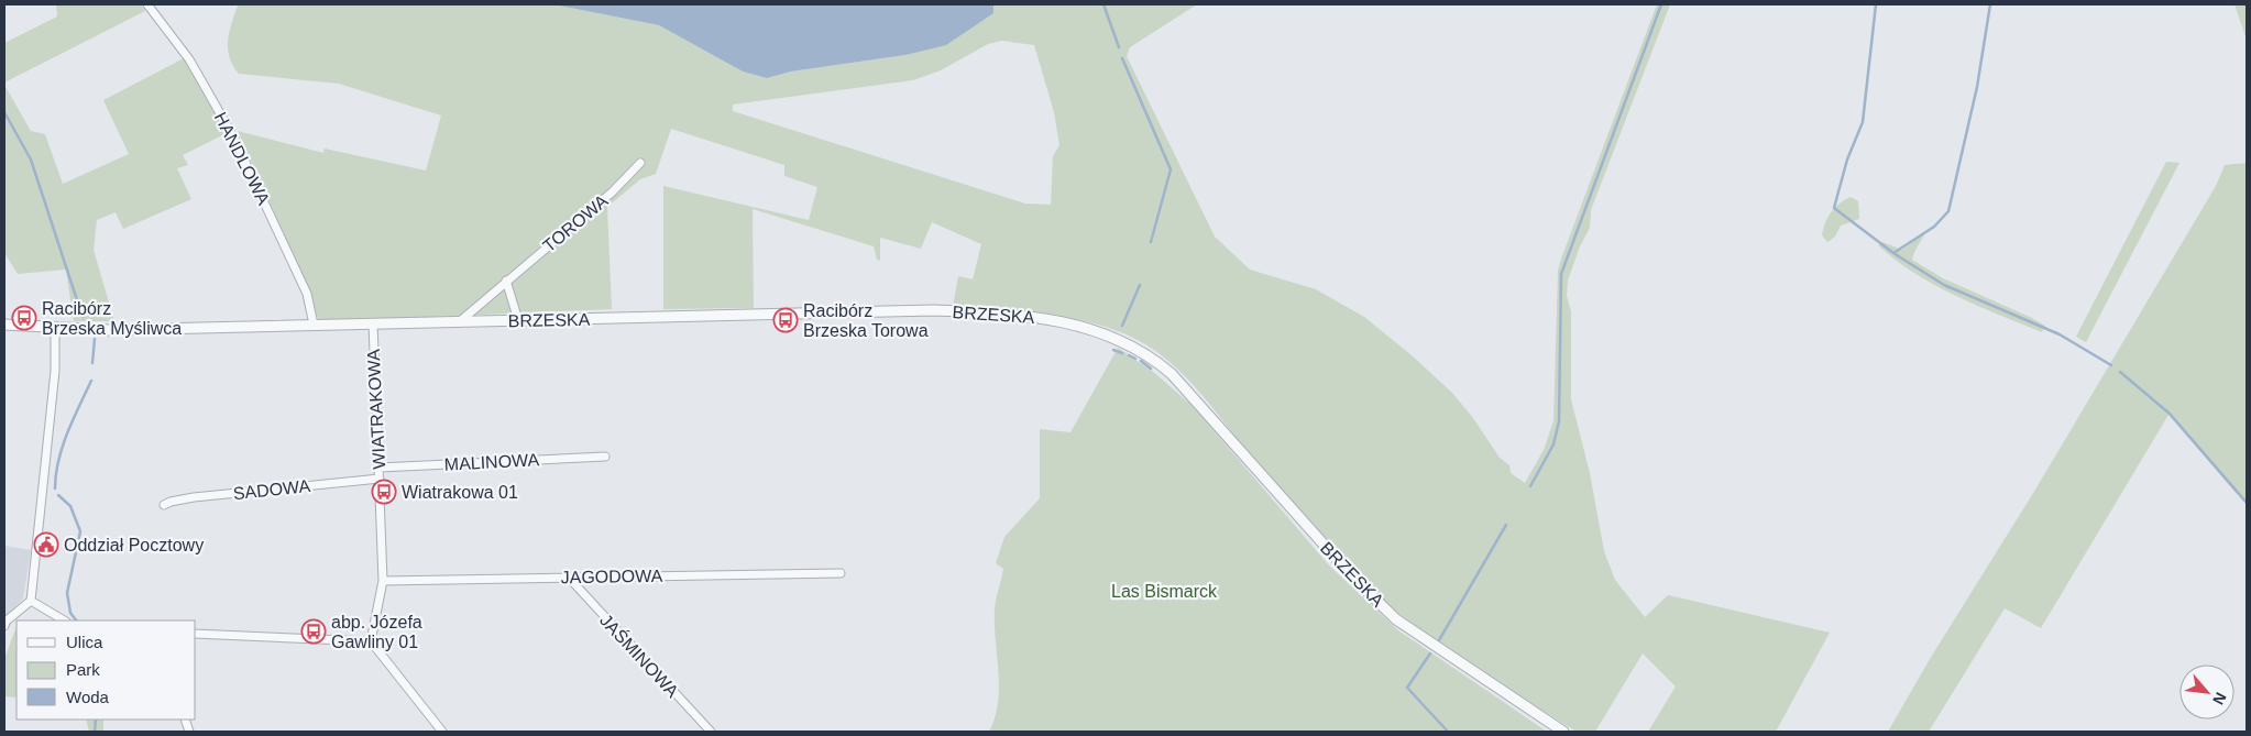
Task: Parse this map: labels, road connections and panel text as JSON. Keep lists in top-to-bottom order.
{
  "streets": {
    "street": [
      "HANDLOWA",
      "TOROWA",
      "BRZESKA",
      "WIATRAKOWA",
      "MALINOWA",
      "SADOWA",
      "JAGODOWA",
      "JAŚMINOWA"
    ]
  },
  "crossings": [
    ["HANDLOWA", "BRZESKA"],
    ["TOROWA", "BRZESKA"],
    ["BRZESKA", "WIATRAKOWA"],
    ["WIATRAKOWA", "MALINOWA"],
    ["WIATRAKOWA", "SADOWA"],
    ["WIATRAKOWA", "JAGODOWA"],
    ["JAGODOWA", "JAŚMINOWA"]
  ],
  "parks": ["Las Bismarck"],
  "places": {
    "bus stop": [
      "Racibórz Brzeska Myśliwca",
      "Racibórz Brzeska Torowa",
      "Wiatrakowa 01",
      "abp. Józefa Gawliny 01"
    ],
    "public building": ["Oddział Pocztowy"]
  },
  "legend": ["Ulica", "Park", "Woda"],
  "north": "bottom right"
}
